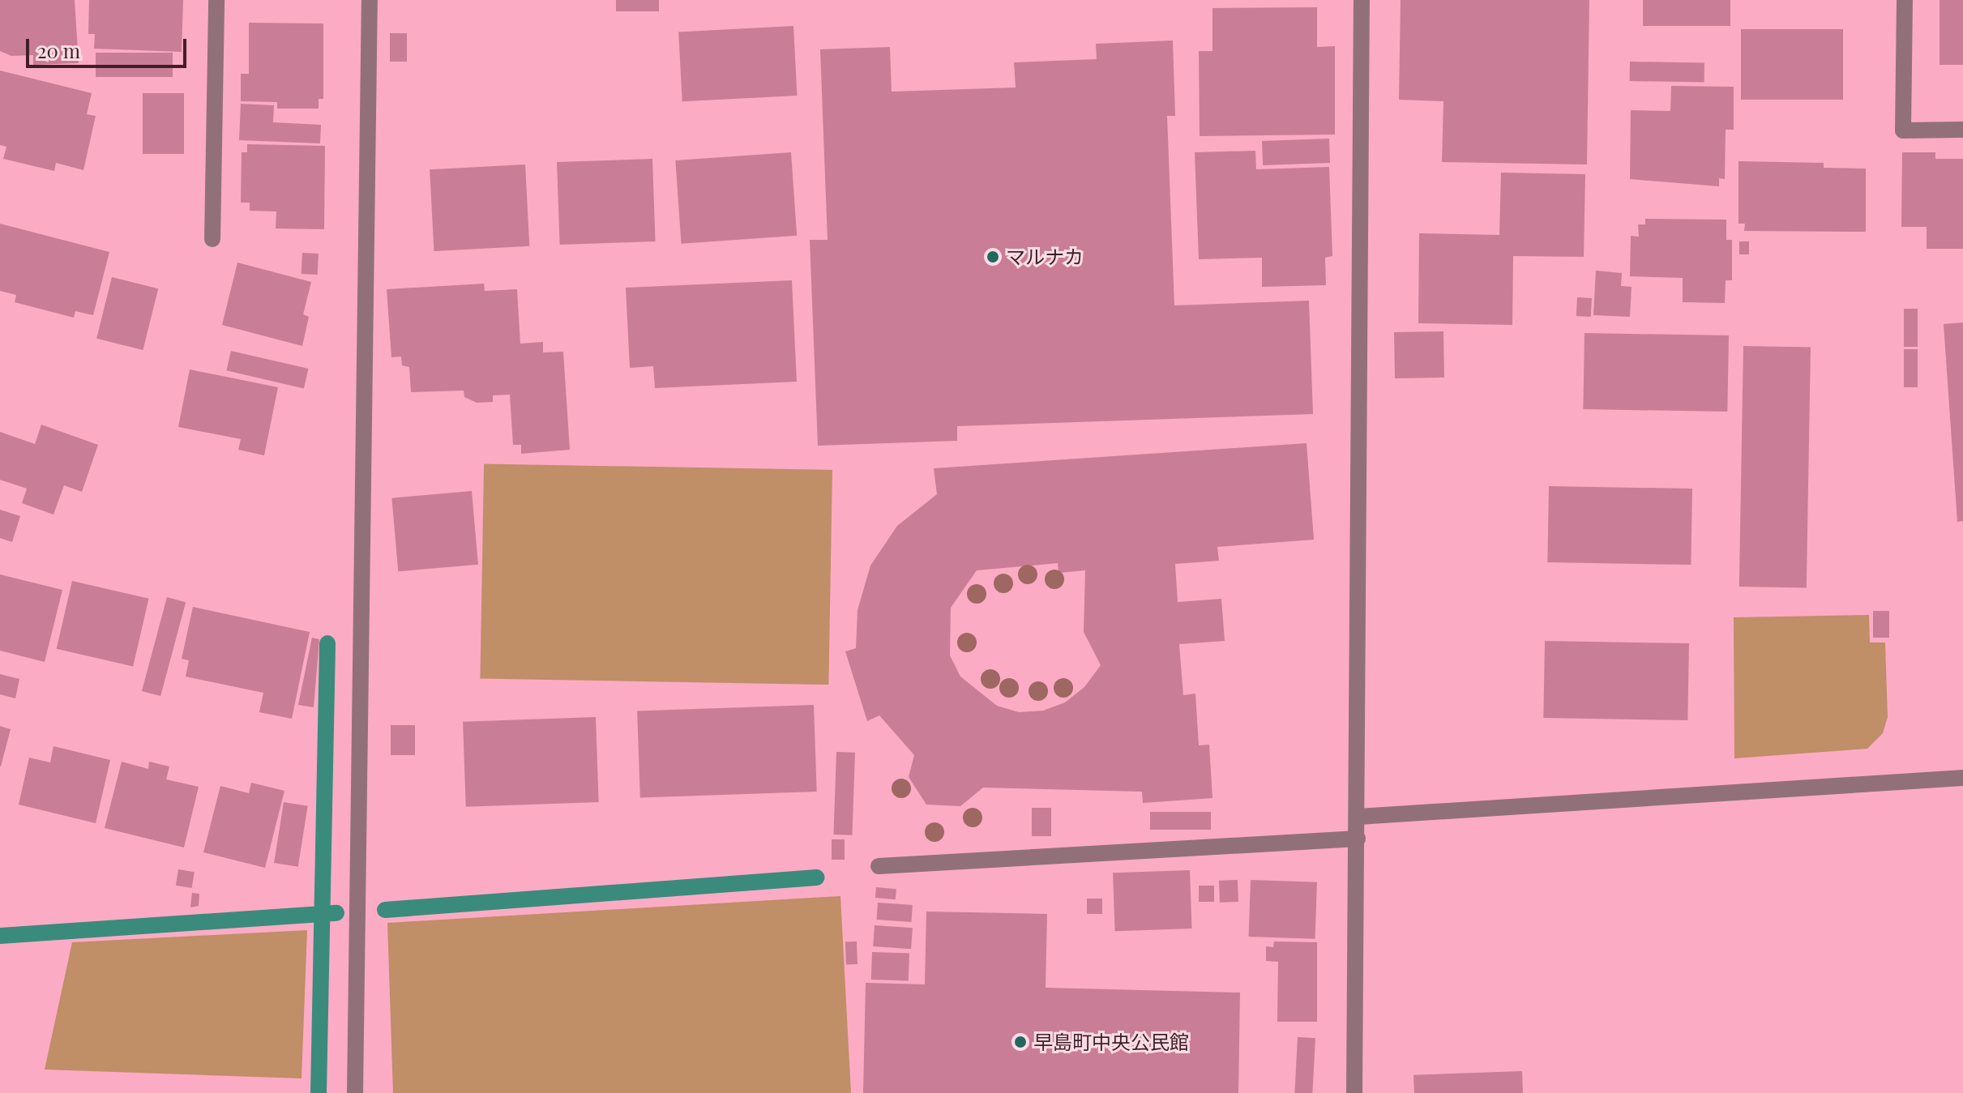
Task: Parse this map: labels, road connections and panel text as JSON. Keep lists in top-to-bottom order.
{
  "places": ["マルナカ", "早島町中央公民館"],
  "scale_bar": "20 m"
}
